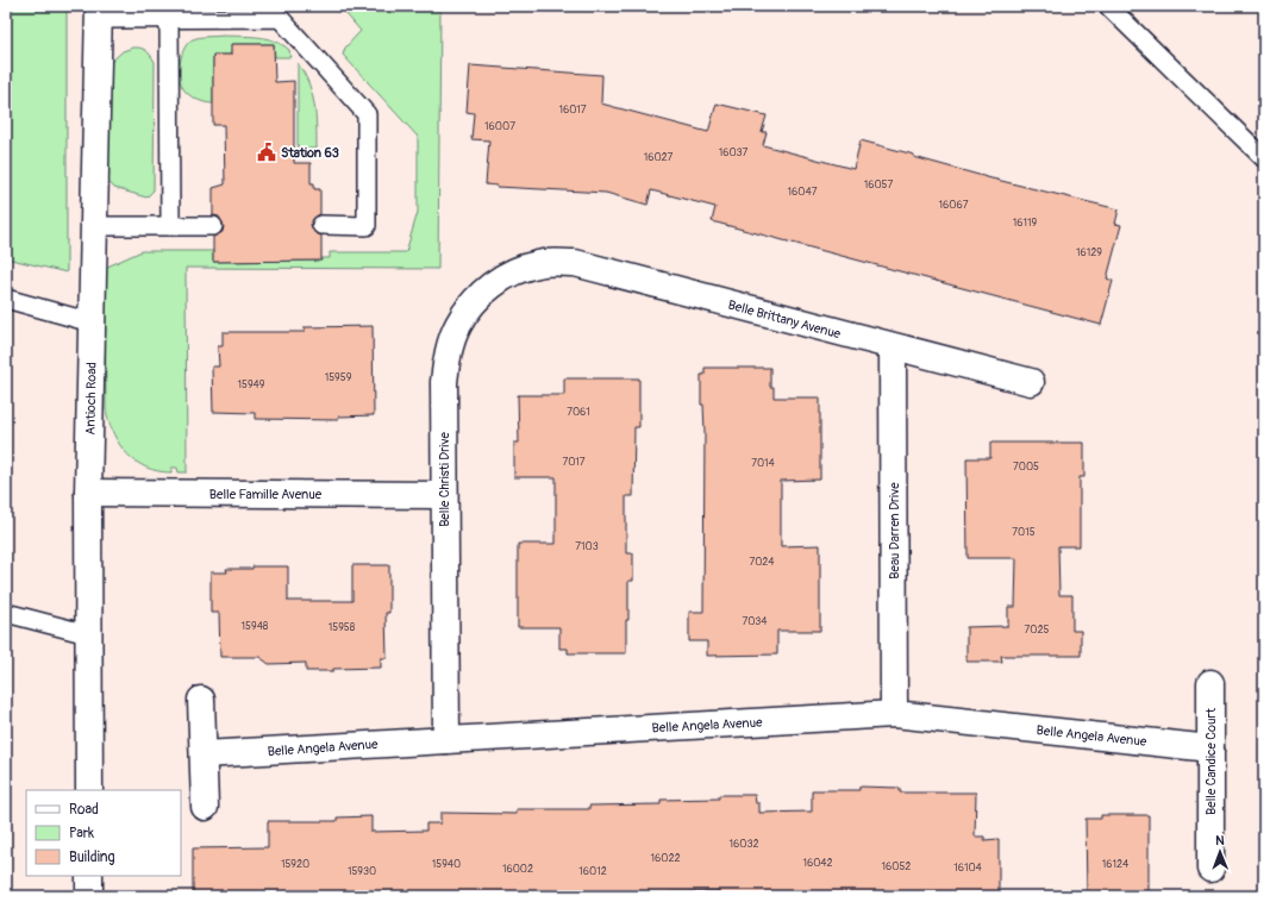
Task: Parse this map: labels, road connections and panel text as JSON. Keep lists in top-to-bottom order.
{
  "streets": {
    "street": [
      "Belle Brittany Avenue",
      "Antioch Road",
      "Belle Christi Drive",
      "Belle Famille Avenue",
      "Beau Darren Drive",
      "Belle Angela Avenue",
      "Belle Candice Court"
    ]
  },
  "crossings": [
    ["Belle Brittany Avenue", "Belle Christi Drive"],
    ["Belle Brittany Avenue", "Beau Darren Drive"],
    ["Antioch Road", "Belle Famille Avenue"],
    ["Belle Christi Drive", "Belle Famille Avenue"],
    ["Belle Christi Drive", "Belle Angela Avenue"],
    ["Beau Darren Drive", "Belle Angela Avenue"],
    ["Belle Angela Avenue", "Belle Candice Court"]
  ],
  "places": {
    "public building": ["Station 63"]
  },
  "house_numbers": [
    "16017",
    "16007",
    "16037",
    "16027",
    "16057",
    "16047",
    "16067",
    "16119",
    "16129",
    "15959",
    "15949",
    "7061",
    "7017",
    "7014",
    "7005",
    "7015",
    "7103",
    "7024",
    "7034",
    "15948",
    "15958",
    "7025",
    "16032",
    "16022",
    "16042",
    "15920",
    "15940",
    "16124",
    "16052",
    "16104",
    "16002",
    "15930",
    "16012"
  ],
  "legend": ["Road", "Park", "Building"],
  "north": "top"
}
